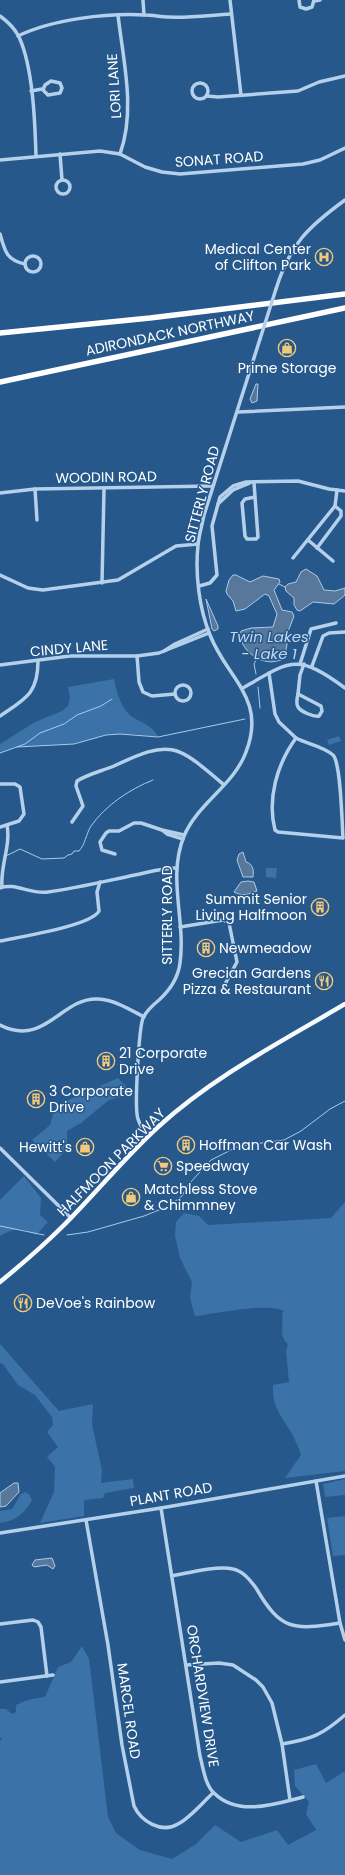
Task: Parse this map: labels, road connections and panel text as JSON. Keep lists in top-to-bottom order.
{
  "streets": {
    "highway": ["ADIRONDACK NORTHWAY"],
    "main road": ["HALFMOON PARKWAY"],
    "street": [
      "LORI LANE",
      "SONAT ROAD",
      "WOODIN ROAD",
      "SITTERLY ROAD",
      "CINDY LANE",
      "PLANT ROAD",
      "ORCHARDVIEW DRIVE",
      "MARCEL ROAD"
    ]
  },
  "crossings": [
    ["LORI LANE", "SONAT ROAD"],
    ["WOODIN ROAD", "SITTERLY ROAD"],
    ["SITTERLY ROAD", "CINDY LANE"],
    ["PLANT ROAD", "ORCHARDVIEW DRIVE"],
    ["PLANT ROAD", "MARCEL ROAD"],
    ["ORCHARDVIEW DRIVE", "MARCEL ROAD"]
  ],
  "water": ["Twin Lakes - Lake 1"],
  "places": {
    "hospital": ["Medical Center of Clifton Park"],
    "shop": ["Prime Storage", "Hewitt's", "Matchless Stove & Chimmney"],
    "building": [
      "Summit Senior Living Halfmoon",
      "Newmeadow",
      "21 Corporate Drive",
      "3 Corporate Drive",
      "Hoffman Car Wash"
    ],
    "restaurant": ["Grecian Gardens Pizza & Restaurant", "DeVoe's Rainbow"],
    "supermarket": ["Speedway"]
  }
}
